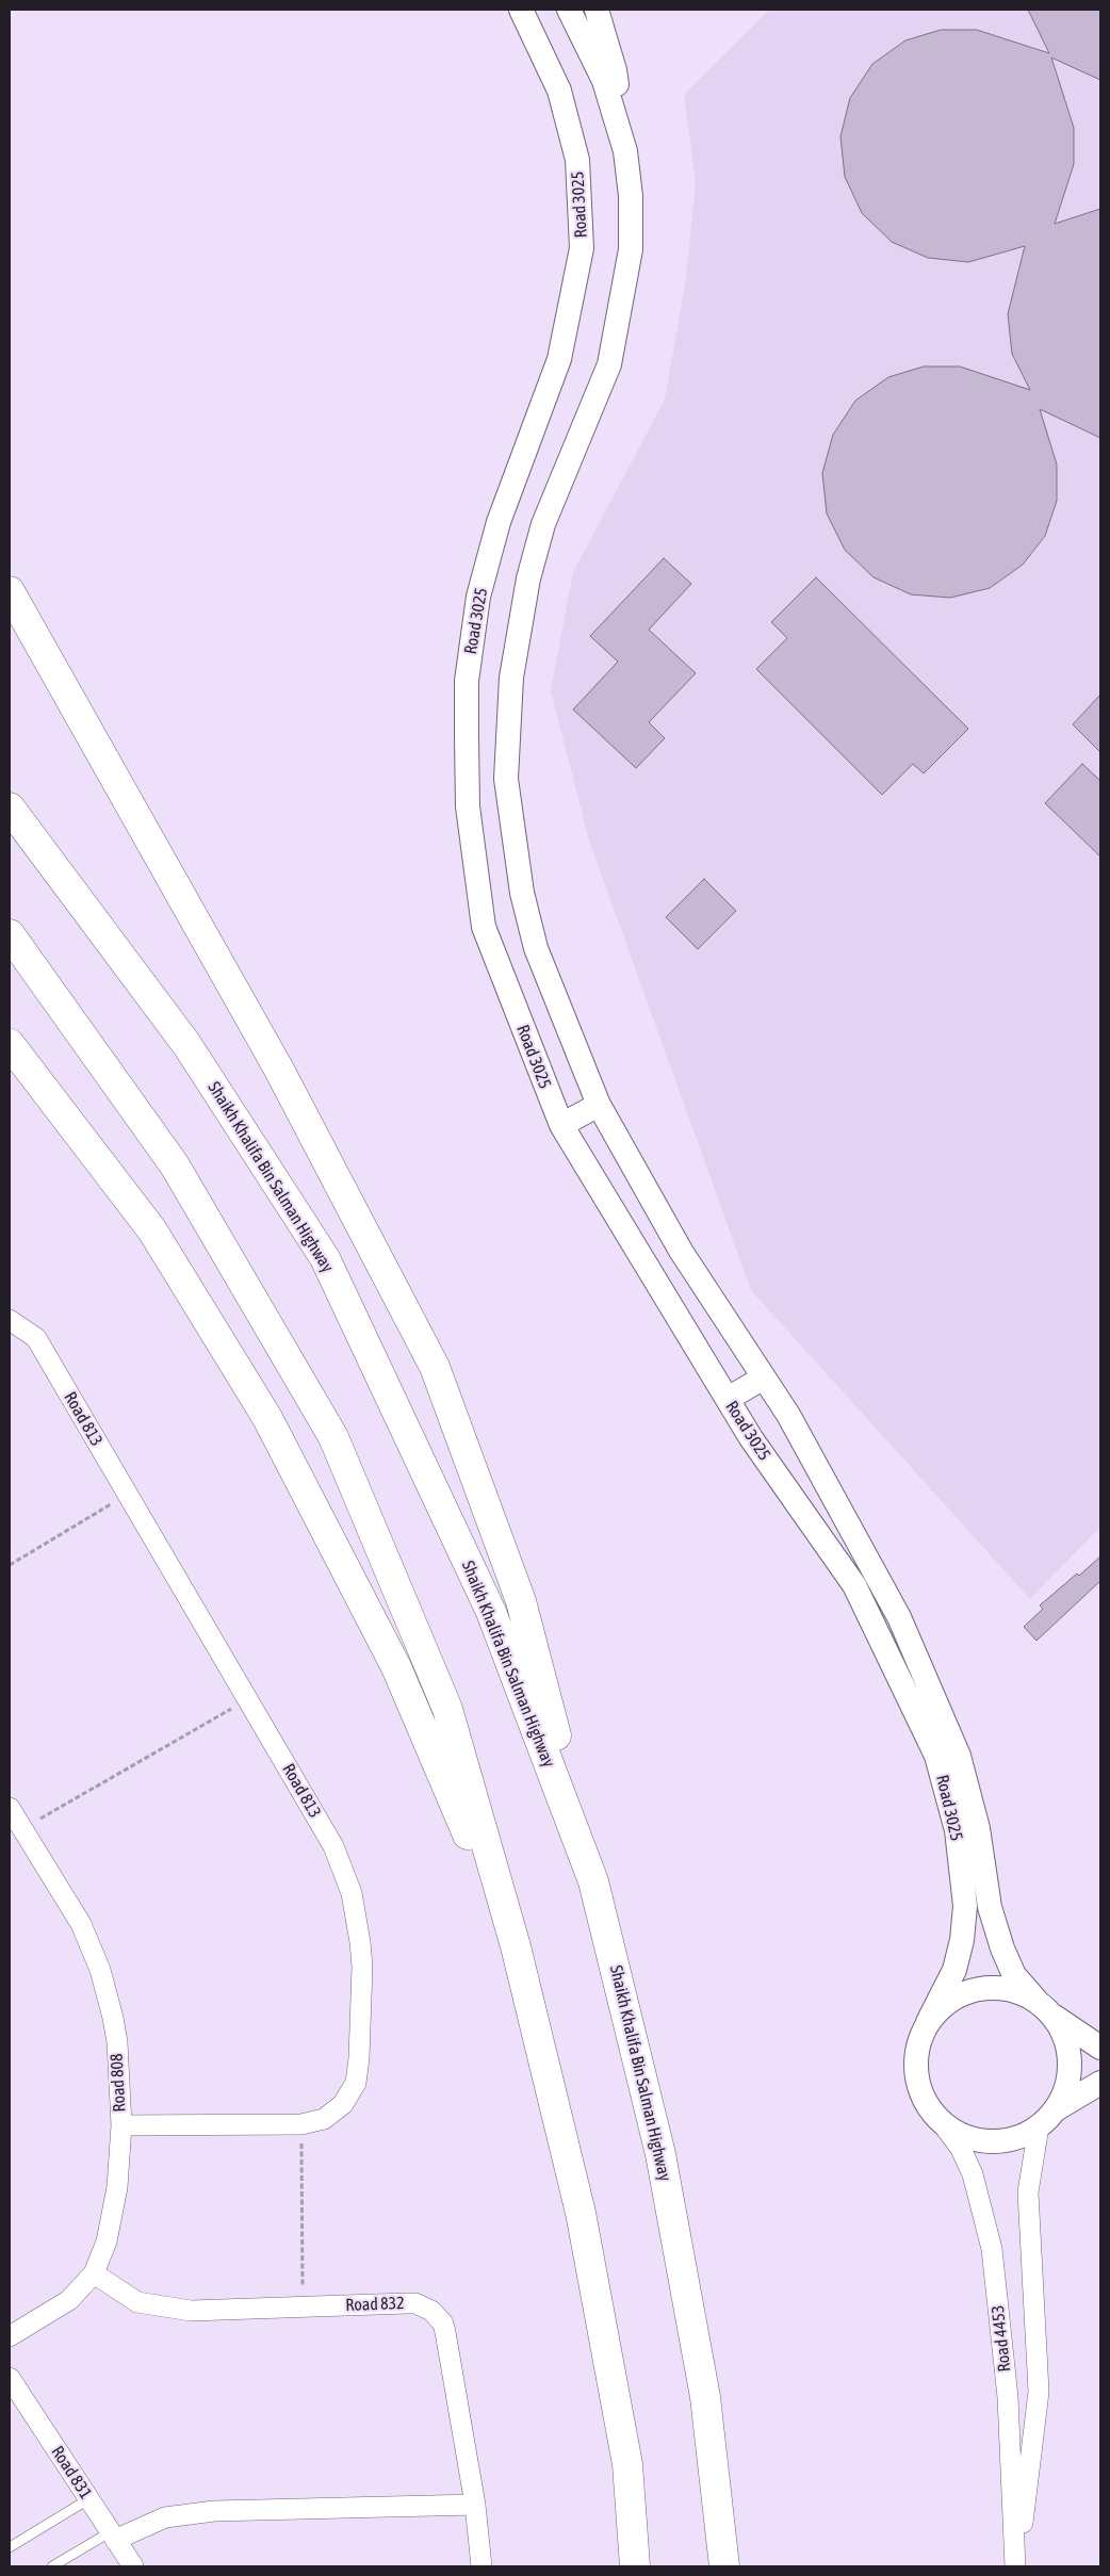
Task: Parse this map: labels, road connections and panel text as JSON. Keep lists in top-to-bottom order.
{
  "streets": {
    "highway": ["Shaikh Khalifa Bin Salman Highway"],
    "street": [
      "Road 3025",
      "Road 813",
      "Road 808",
      "Road 832",
      "Road 4453",
      "Road 831"
    ]
  },
  "crossings": [
    ["Road 3025", "Road 4453"],
    ["Road 813", "Road 808"],
    ["Road 808", "Road 832"]
  ]
}
